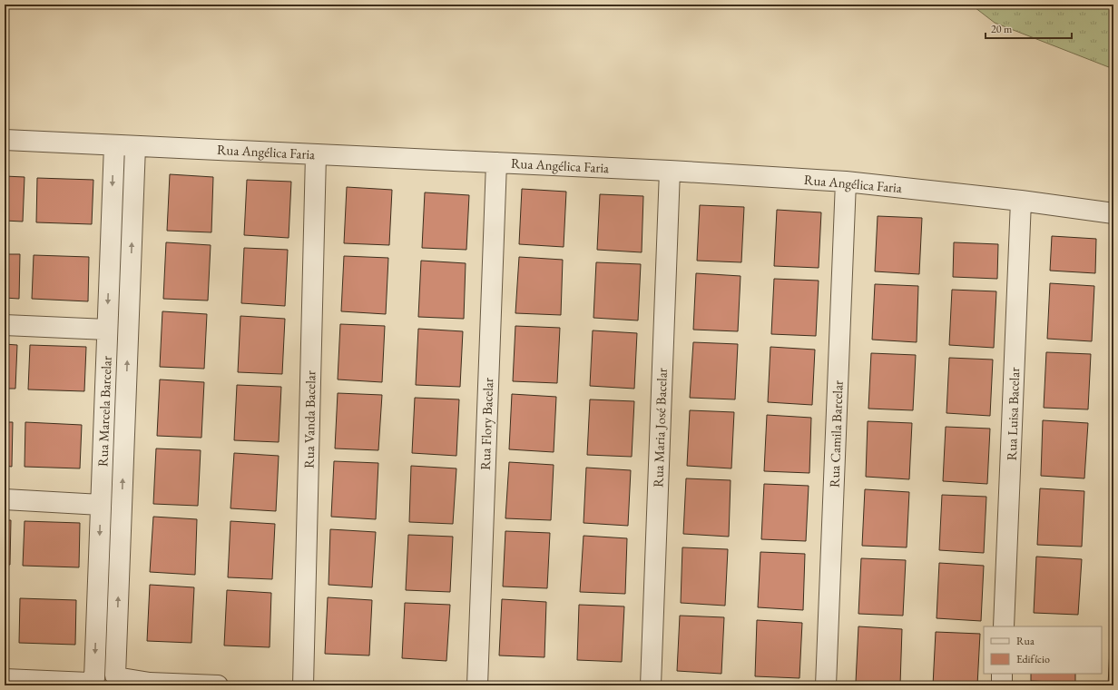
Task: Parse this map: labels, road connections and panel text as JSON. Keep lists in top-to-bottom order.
{
  "streets": {
    "street": [
      "Rua Angélica Faria",
      "Rua Marcela Barcelar",
      "Rua Luisa Bacelar",
      "Rua Vanda Bacelar",
      "Rua Flory Bacelar",
      "Rua Maria José Bacelar",
      "Rua Camila Barcelar"
    ]
  },
  "crossings": [
    ["Rua Angélica Faria", "Rua Marcela Barcelar"],
    ["Rua Angélica Faria", "Rua Luisa Bacelar"],
    ["Rua Angélica Faria", "Rua Vanda Bacelar"],
    ["Rua Angélica Faria", "Rua Flory Bacelar"],
    ["Rua Angélica Faria", "Rua Maria José Bacelar"],
    ["Rua Angélica Faria", "Rua Camila Barcelar"]
  ],
  "legend": ["Rua", "Edifício"],
  "scale_bar": "20 m"
}
